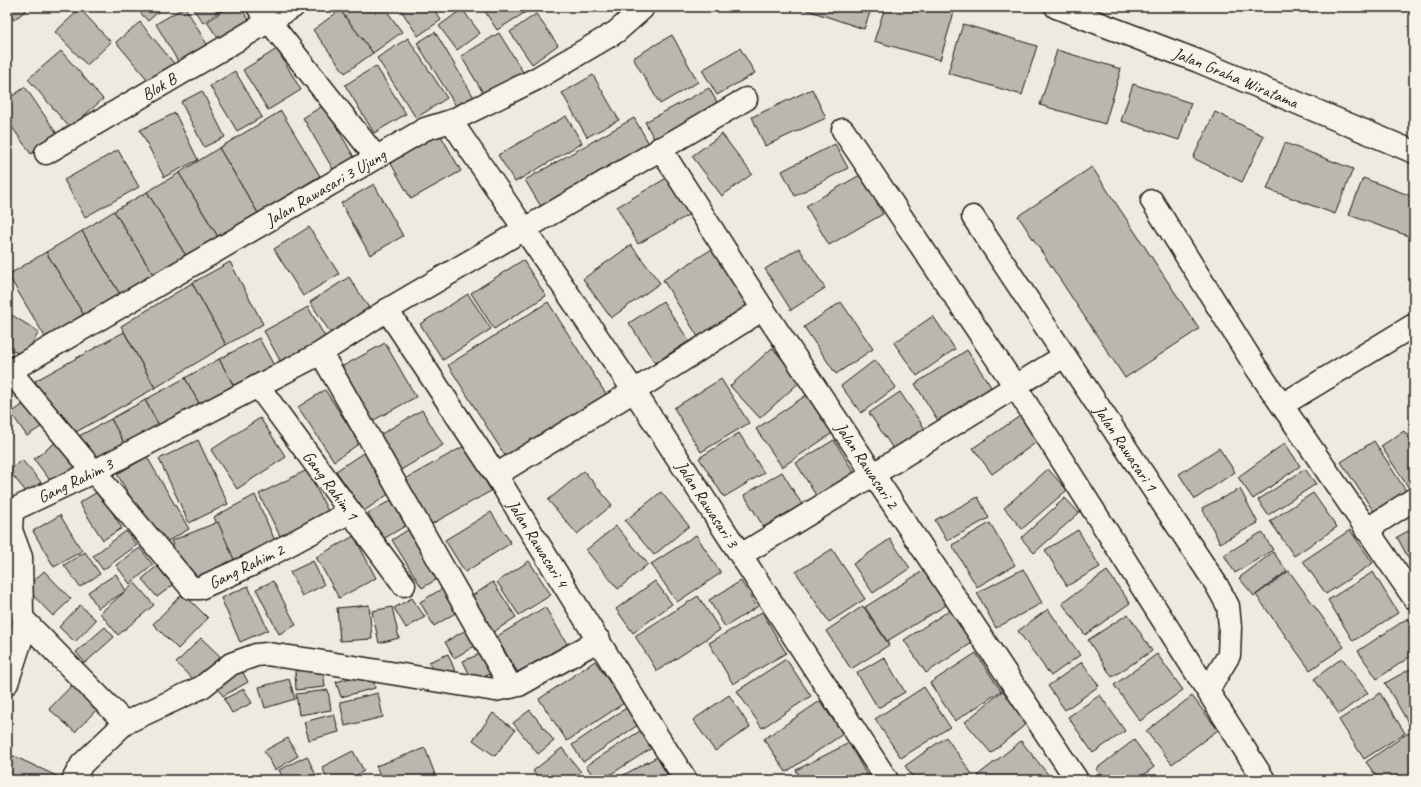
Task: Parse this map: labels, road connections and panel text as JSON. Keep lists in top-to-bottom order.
{
  "streets": {
    "street": [
      "Jalan Graha Wiratama",
      "Blok B",
      "Jalan Rawasari 3 Ujung",
      "Jalan Rawasari 1",
      "Jalan Rawasari 2",
      "Gang Rahim 3",
      "Gang Rahim 1",
      "Jalan Rawasari 3",
      "Jalan Rawasari 4",
      "Gang Rahim 2"
    ]
  },
  "crossings": [
    ["Jalan Rawasari 3 Ujung", "Gang Rahim 3"],
    ["Jalan Rawasari 3 Ujung", "Jalan Rawasari 3"],
    ["Jalan Rawasari 3 Ujung", "Gang Rahim 2"],
    ["Jalan Rawasari 2", "Gang Rahim 3"],
    ["Gang Rahim 3", "Gang Rahim 1"],
    ["Gang Rahim 3", "Jalan Rawasari 3"],
    ["Gang Rahim 3", "Jalan Rawasari 4"],
    ["Gang Rahim 3", "Gang Rahim 2"],
    ["Gang Rahim 1", "Gang Rahim 2"]
  ]
}
